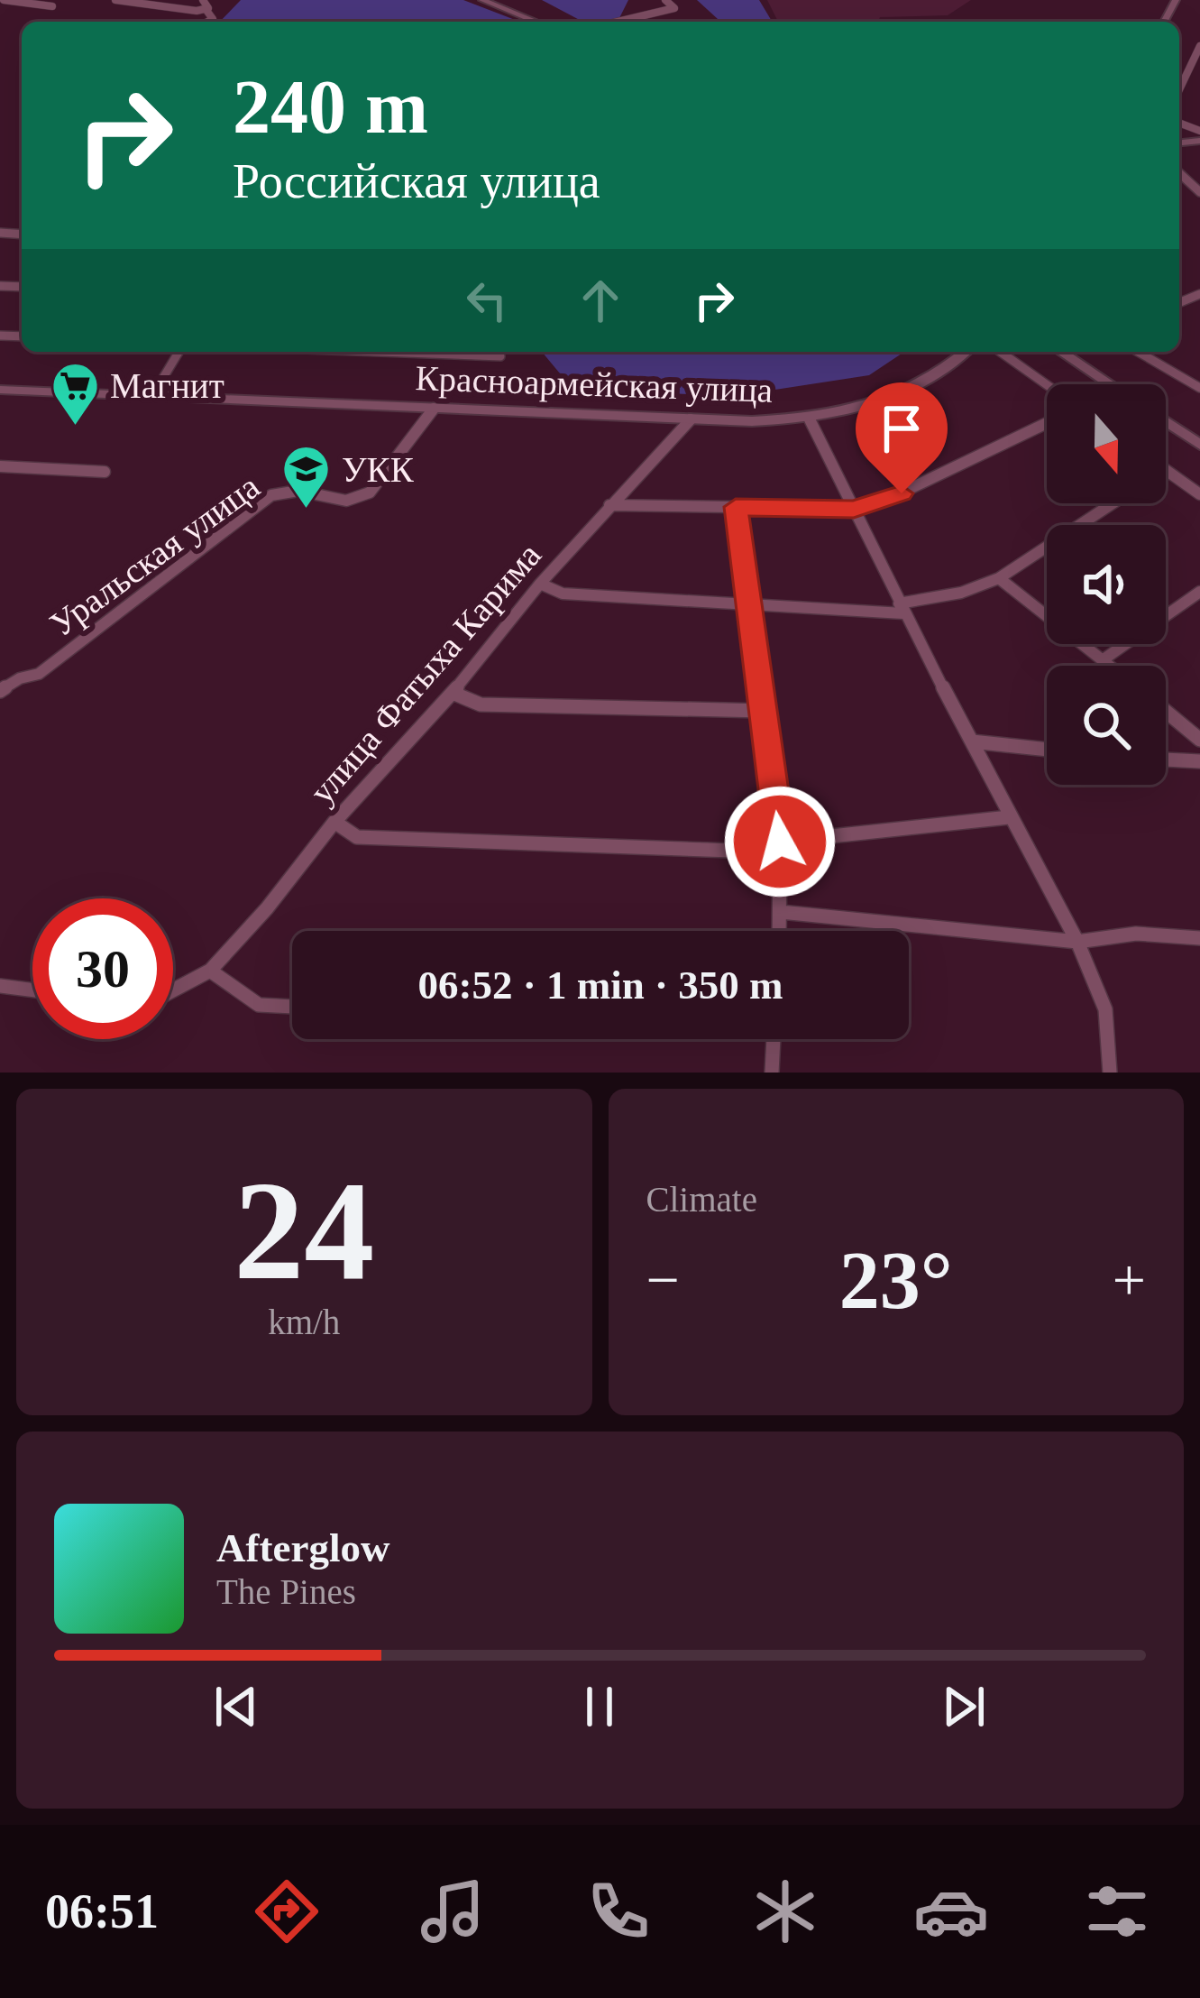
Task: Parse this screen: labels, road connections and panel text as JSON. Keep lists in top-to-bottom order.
{
  "streets": {
    "main road": ["Красноармейская улица"],
    "street": ["Уральская улица", "улица Фатыха Карима"]
  },
  "crossings": [
    ["Красноармейская улица", "Уральская улица"],
    ["Красноармейская улица", "улица Фатыха Карима"]
  ],
  "places": {
    "supermarket": ["Магнит"],
    "school or university": ["УКК"]
  },
  "north": "bottom",
  "page": {
    "turn": ["240 m", "Российская улица"],
    "limit": "30",
    "trip": "06:52 · 1 min · 350 m",
    "tile": [
      ["24", "km/h"],
      "Climate"
    ],
    "heat": ["−", "23°", "+"],
    "song": ["Afterglow", "The Pines"],
    "tabs": "06:51"
  }
}
